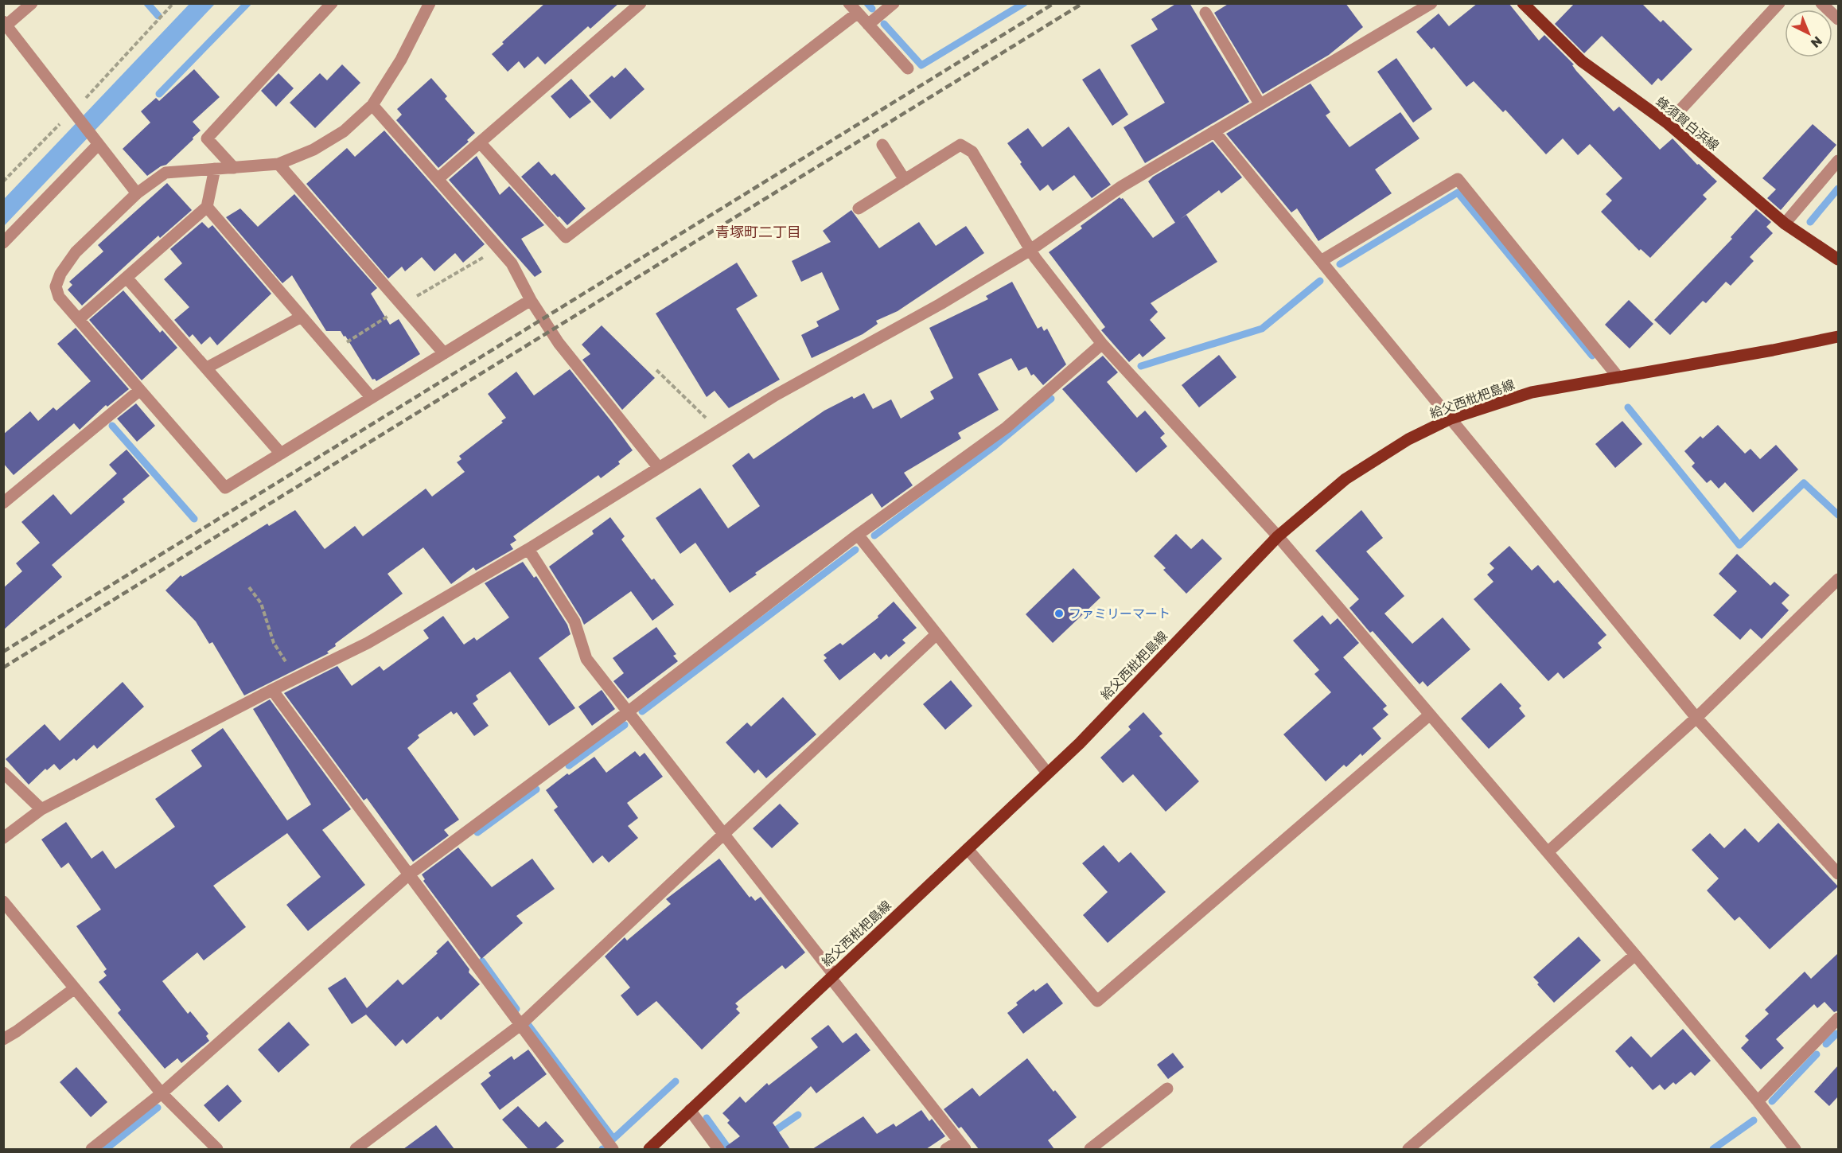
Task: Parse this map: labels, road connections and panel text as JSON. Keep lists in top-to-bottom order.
{
  "streets": {
    "main road": ["蜂須賀白浜線", "給父西枇杷島線"]
  },
  "districts": ["青塚町二丁目"],
  "places": ["ファミリーマート"],
  "north": "bottom right"
}
